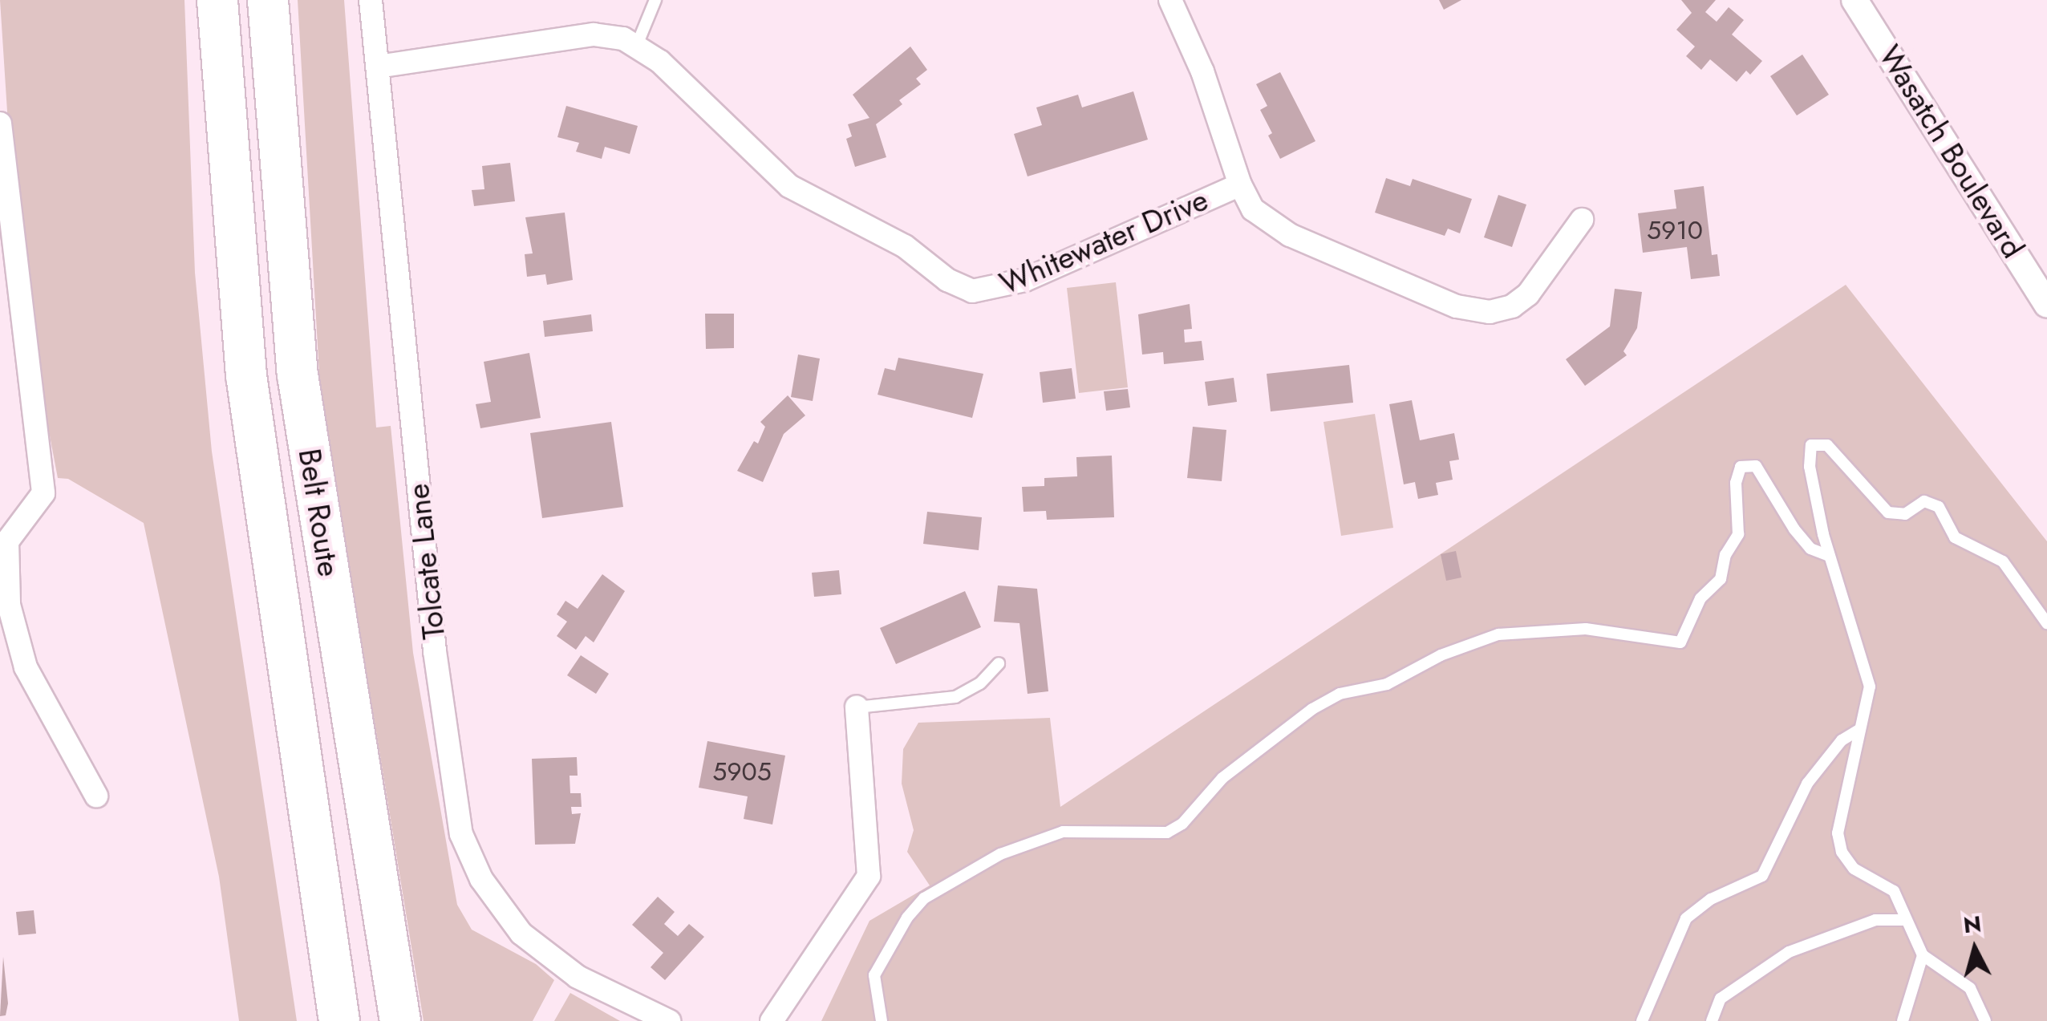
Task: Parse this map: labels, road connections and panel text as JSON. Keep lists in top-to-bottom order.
{
  "streets": {
    "highway": ["Belt Route"],
    "street": ["Wasatch Boulevard", "Whitewater Drive", "Tolcate Lane"]
  },
  "crossings": [
    ["Whitewater Drive", "Tolcate Lane"]
  ],
  "house_numbers": ["5910", "5905"],
  "north": "top"
}
